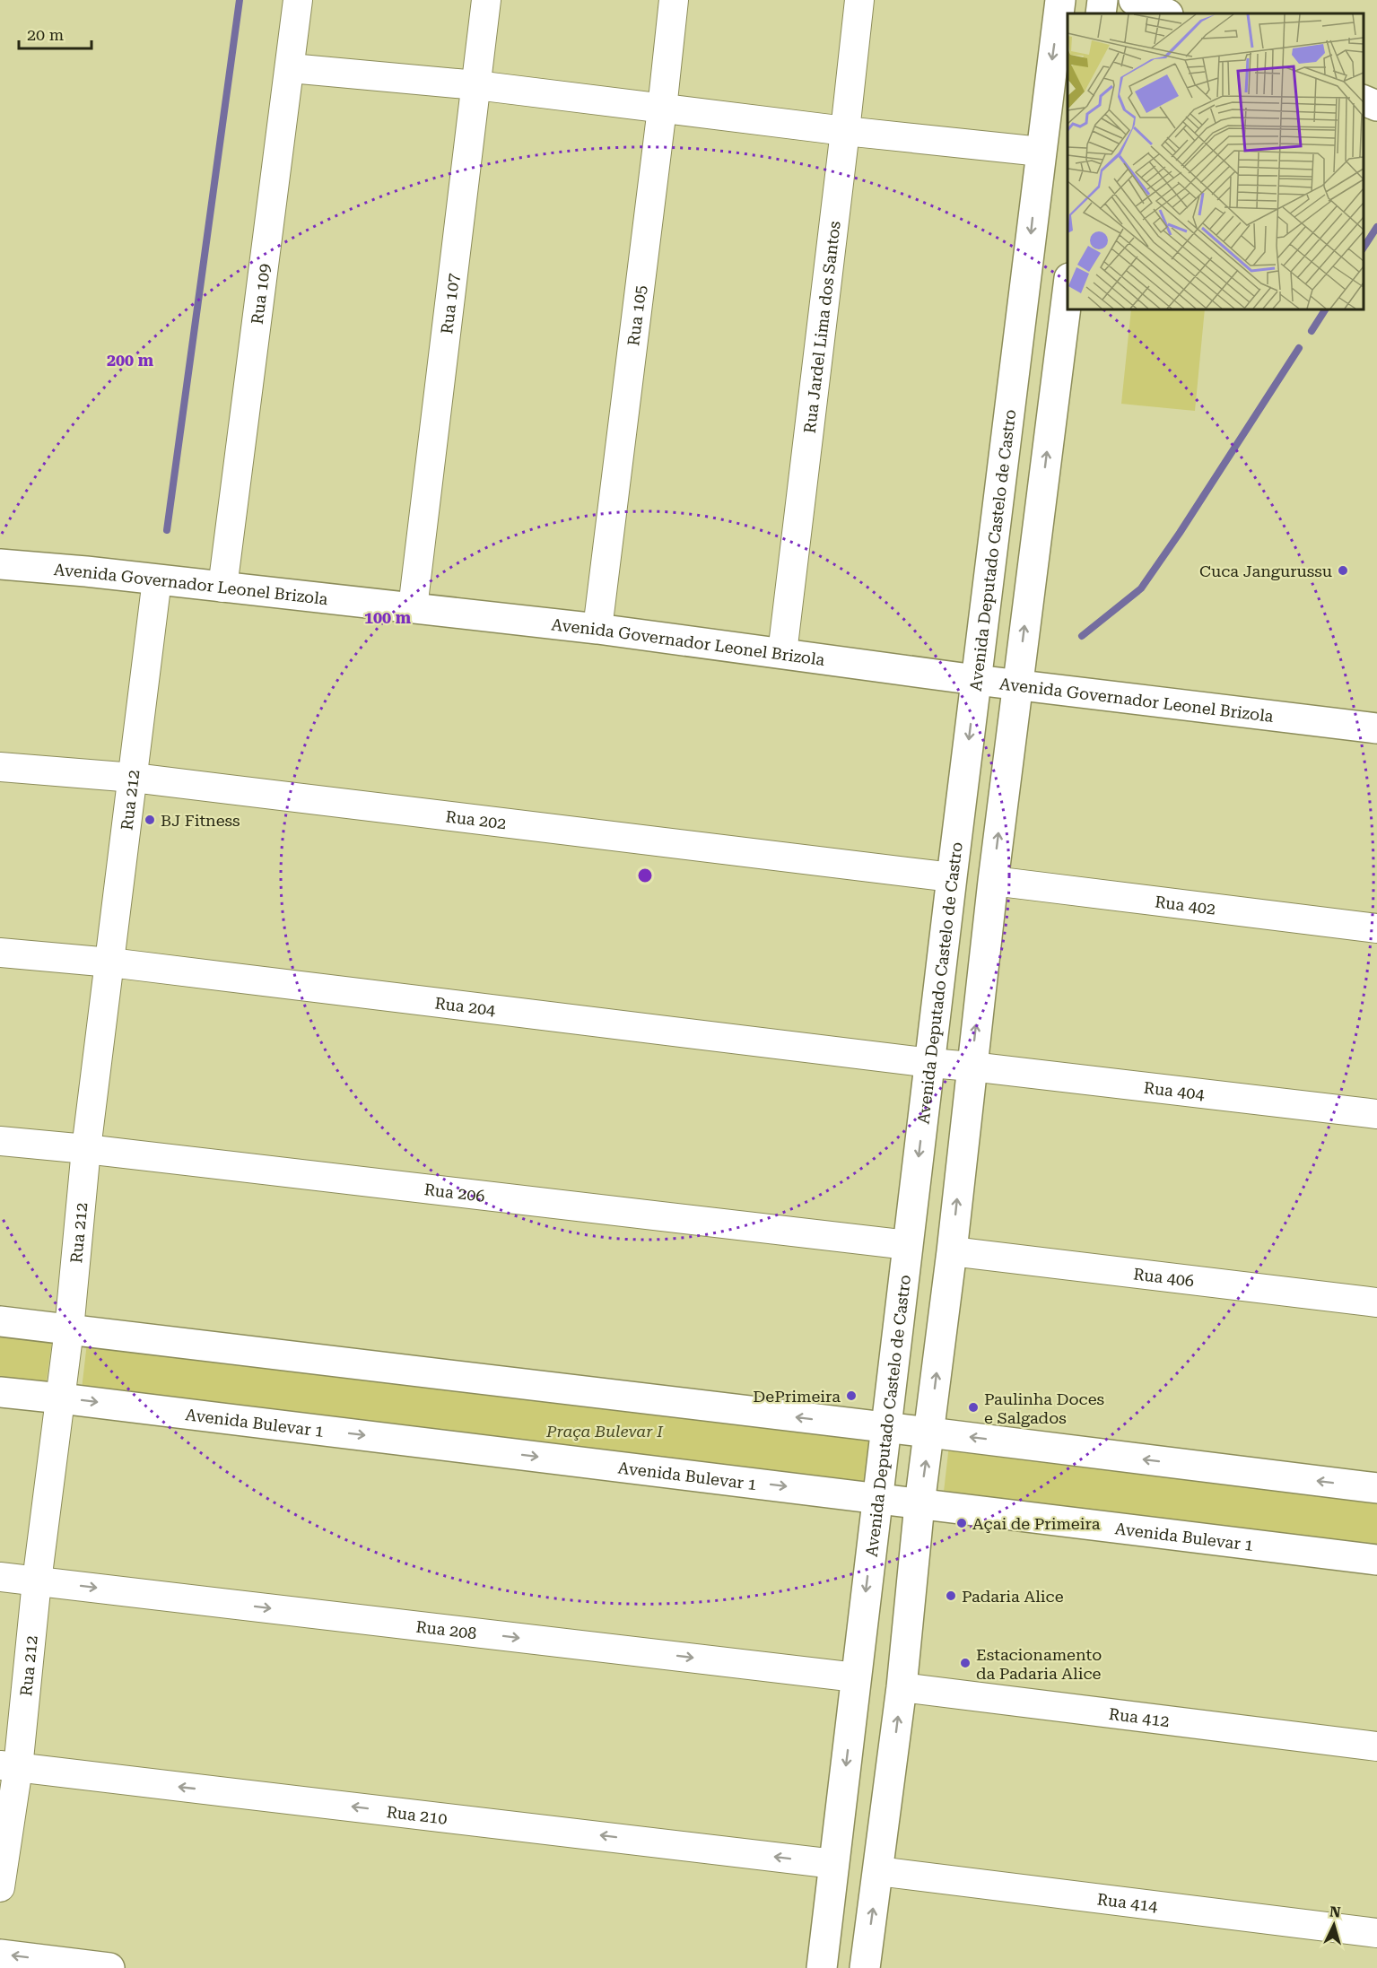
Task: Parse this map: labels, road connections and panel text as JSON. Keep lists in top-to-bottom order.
{
  "streets": {
    "street": [
      "Rua 109",
      "Rua 107",
      "Rua 105",
      "Rua Jardel Lima dos Santos",
      "Avenida Deputado Castelo de Castro",
      "Avenida Governador Leonel Brizola",
      "Rua 212",
      "Rua 202",
      "Rua 402",
      "Rua 204",
      "Rua 404",
      "Rua 206",
      "Rua 406",
      "Avenida Bulevar 1",
      "Rua 208",
      "Rua 412",
      "Rua 210",
      "Rua 414"
    ]
  },
  "crossings": [
    ["Rua 109", "Avenida Governador Leonel Brizola"],
    ["Rua 107", "Avenida Governador Leonel Brizola"],
    ["Rua 105", "Avenida Governador Leonel Brizola"],
    ["Rua Jardel Lima dos Santos", "Avenida Governador Leonel Brizola"],
    ["Avenida Deputado Castelo de Castro", "Avenida Governador Leonel Brizola"],
    ["Avenida Deputado Castelo de Castro", "Rua 202"],
    ["Avenida Deputado Castelo de Castro", "Rua 204"],
    ["Avenida Deputado Castelo de Castro", "Rua 206"],
    ["Avenida Deputado Castelo de Castro", "Avenida Bulevar 1"],
    ["Avenida Deputado Castelo de Castro", "Rua 208"],
    ["Avenida Deputado Castelo de Castro", "Rua 210"],
    ["Avenida Governador Leonel Brizola", "Rua 212"],
    ["Rua 212", "Rua 202"],
    ["Rua 212", "Rua 204"],
    ["Rua 212", "Rua 206"],
    ["Rua 212", "Avenida Bulevar 1"],
    ["Rua 212", "Rua 208"],
    ["Rua 212", "Rua 210"],
    ["Rua 204", "Rua 404"]
  ],
  "one_way": ["Rua 210"],
  "parks": ["Praça Bulevar I"],
  "places": [
    "Cuca Jangurussu",
    "BJ Fitness",
    "DePrimeira",
    "Paulinha Doces e Salgados",
    "Açai de Primeira",
    "Padaria Alice",
    "Estacionamento da Padaria Alice"
  ],
  "scale_bar": "20 m",
  "north": "top",
  "rings": ["200 m", "100 m"]
}
